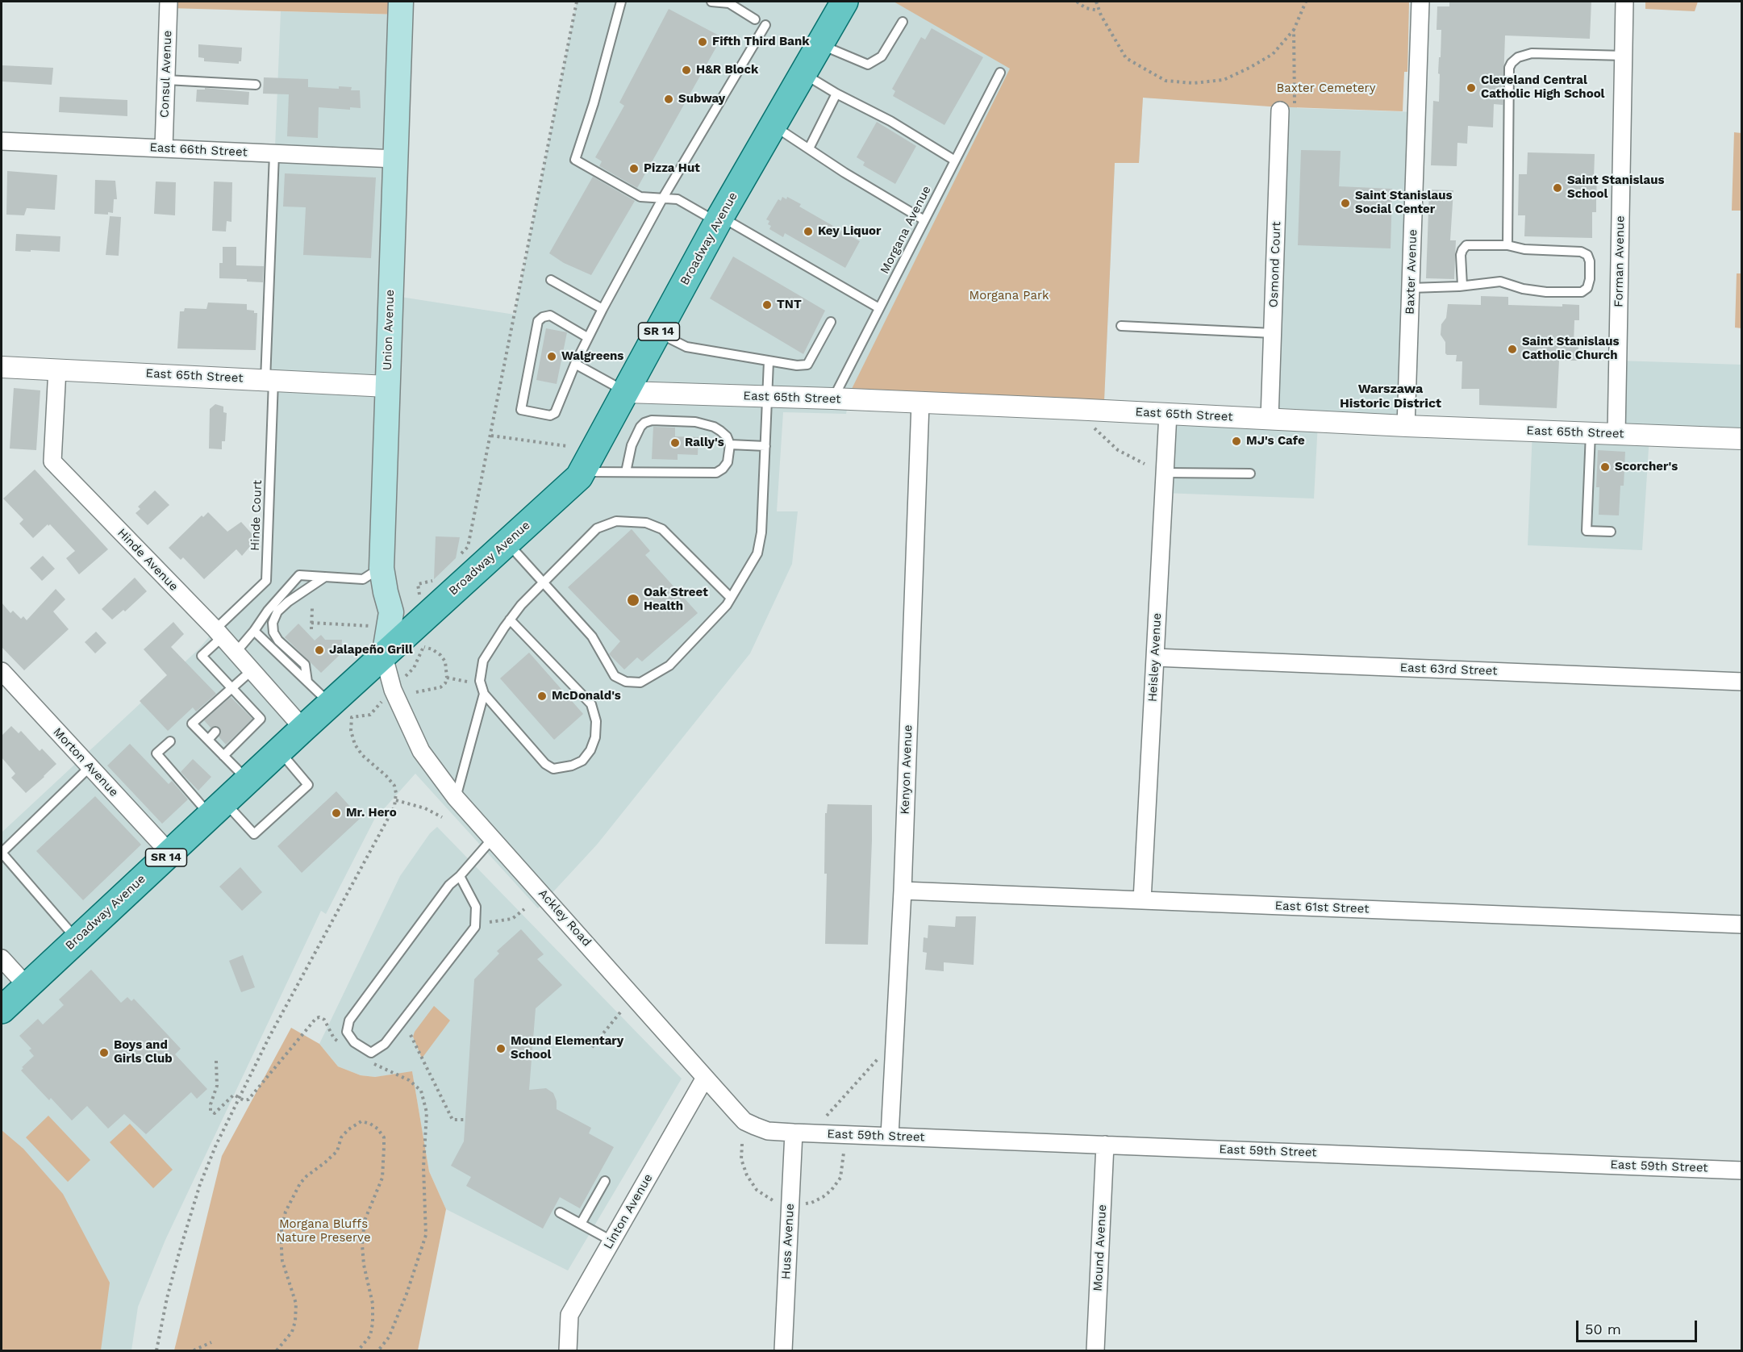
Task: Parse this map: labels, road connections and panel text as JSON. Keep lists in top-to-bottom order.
{
  "streets": {
    "main road": ["Broadway Avenue", "Union Avenue", "SR 14"],
    "street": [
      "Consul Avenue",
      "East 66th Street",
      "Forman Avenue",
      "Osmond Court",
      "Baxter Avenue",
      "East 65th Street",
      "Hinde Avenue",
      "Heisley Avenue",
      "East 63rd Street",
      "Morton Avenue",
      "Kenyon Avenue",
      "East 61st Street",
      "Ackley Road",
      "East 59th Street",
      "Linton Avenue",
      "Huss Avenue",
      "Mound Avenue"
    ],
    "lane": ["Morgana Avenue", "Hinde Court"]
  },
  "crossings": [
    ["Consul Avenue", "East 66th Street"],
    ["East 66th Street", "Union Avenue"],
    ["East 66th Street", "Hinde Court"],
    ["Morgana Avenue", "East 65th Street"],
    ["Broadway Avenue", "Union Avenue"],
    ["Broadway Avenue", "East 65th Street"],
    ["Broadway Avenue", "Hinde Avenue"],
    ["Broadway Avenue", "Morton Avenue"],
    ["Broadway Avenue", "Ackley Road"],
    ["Forman Avenue", "East 65th Street"],
    ["Osmond Court", "East 65th Street"],
    ["Baxter Avenue", "East 65th Street"],
    ["Union Avenue", "East 65th Street"],
    ["Union Avenue", "Ackley Road"],
    ["East 65th Street", "Hinde Court"],
    ["East 65th Street", "Hinde Avenue"],
    ["East 65th Street", "Heisley Avenue"],
    ["East 65th Street", "Kenyon Avenue"],
    ["Hinde Court", "Hinde Avenue"],
    ["Heisley Avenue", "East 63rd Street"],
    ["Heisley Avenue", "East 61st Street"],
    ["Kenyon Avenue", "East 61st Street"],
    ["Kenyon Avenue", "East 59th Street"],
    ["Ackley Road", "East 59th Street"],
    ["Ackley Road", "Linton Avenue"],
    ["Ackley Road", "Huss Avenue"],
    ["East 59th Street", "Huss Avenue"],
    ["East 59th Street", "Mound Avenue"]
  ],
  "districts": ["Warszawa Historic District"],
  "parks": ["Baxter Cemetery", "Morgana Park", "Morgana Bluffs Nature Preserve"],
  "places": [
    "Fifth Third Bank",
    "H&R Block",
    "Cleveland Central Catholic High School",
    "Subway",
    "Pizza Hut",
    "Saint Stanislaus School",
    "Saint Stanislaus Social Center",
    "Key Liquor",
    "TNT",
    "Saint Stanislaus Catholic Church",
    "Walgreens",
    "MJ's Cafe",
    "Rally's",
    "Scorcher's",
    "Oak Street Health",
    "Jalapeño Grill",
    "McDonald's",
    "Mr. Hero",
    "Mound Elementary School",
    "Boys and Girls Club"
  ],
  "scale_bar": "50 m"
}
